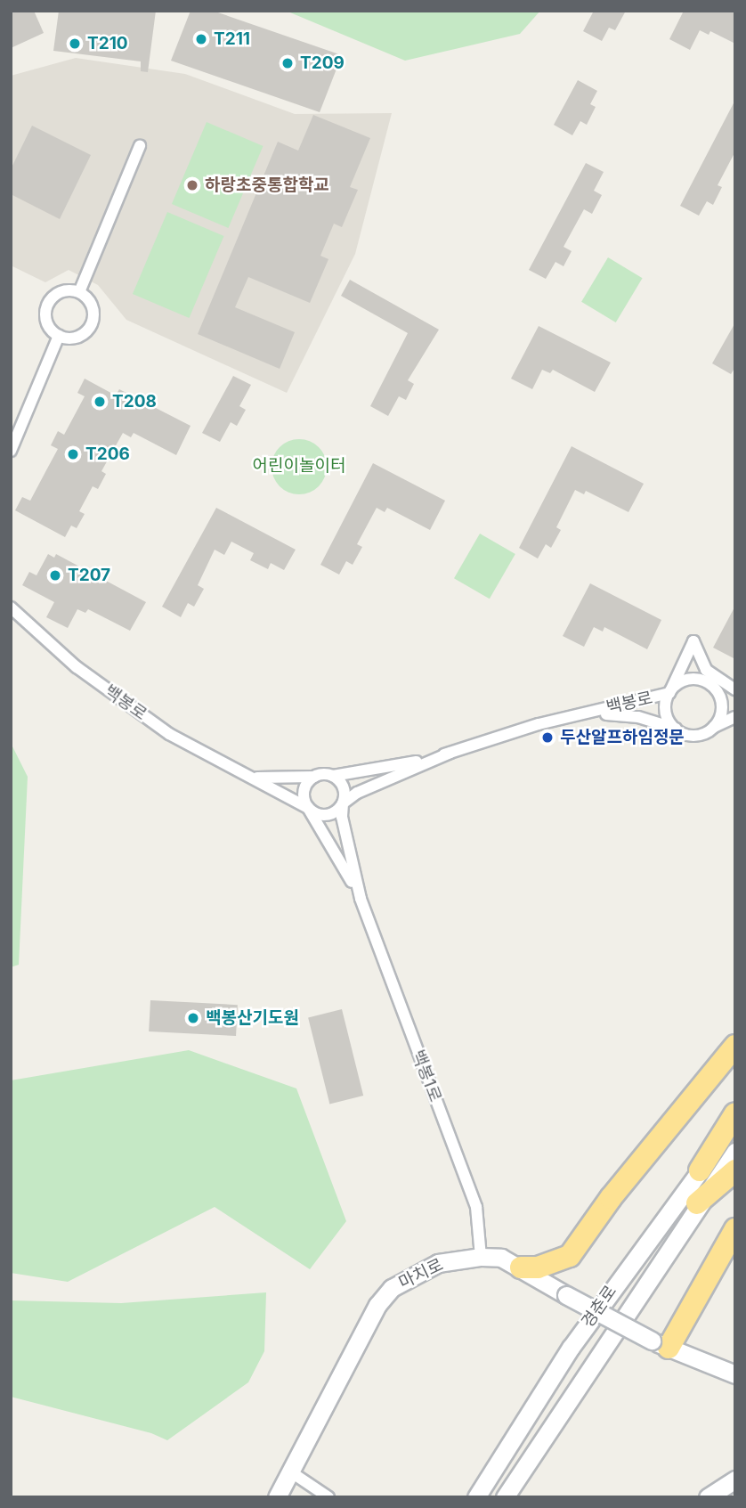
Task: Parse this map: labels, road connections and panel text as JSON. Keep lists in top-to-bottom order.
{
  "streets": {
    "street": [
      "백봉로",
      "백봉1로",
      "마치로",
      "경춘로"
    ]
  },
  "crossings": [
    ["백봉로", "백봉1로"],
    ["백봉1로", "마치로"]
  ],
  "parks": ["어린이놀이터"],
  "places": [
    "T211",
    "T210",
    "T209",
    "하랑초중통합학교",
    "T208",
    "T206",
    "T207",
    "두산알프하임정문",
    "백봉산기도원"
  ]
}
